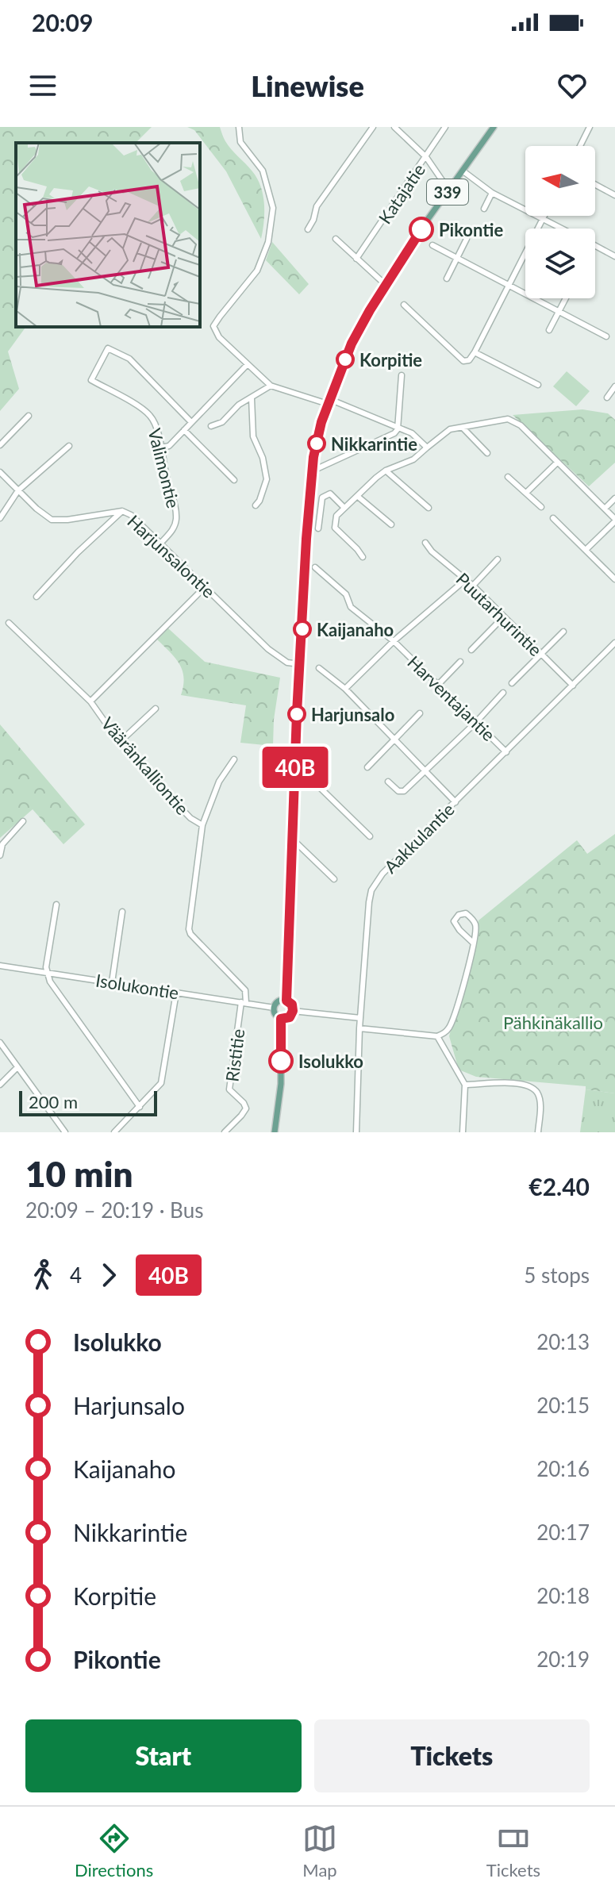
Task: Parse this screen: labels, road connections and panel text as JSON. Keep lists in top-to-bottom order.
{
  "streets": {
    "main road": ["339"],
    "street": [
      "Katajatie",
      "Valimontie",
      "Harjunsalontie",
      "Puutarhurintie",
      "Harventajantie",
      "Vääränkalliontie",
      "Aakkulantie",
      "Isolukontie",
      "Ristitie"
    ]
  },
  "crossings": [
    ["339", "Harjunsalontie"],
    ["339", "Isolukontie"],
    ["Valimontie", "Harjunsalontie"],
    ["Harjunsalontie", "Vääränkalliontie"],
    ["Puutarhurintie", "Aakkulantie"],
    ["Harventajantie", "Aakkulantie"],
    ["Vääränkalliontie", "Isolukontie"],
    ["Vääränkalliontie", "Ristitie"],
    ["Isolukontie", "Ristitie"]
  ],
  "parks": ["Pähkinäkallio"],
  "places": [
    "Pikontie",
    "Korpitie",
    "Nikkarintie",
    "Kaijanaho",
    "Harjunsalo",
    "Isolukko"
  ],
  "lines": ["bus line 40B"],
  "scale_bar": "200 m",
  "north": "left",
  "page": {
    "status": "20:09",
    "header": "Linewise",
    "on_map": "40B",
    "scale": "200 m",
    "heading": ["10 min", "20:09 – 20:19 · Bus", "€2.40"],
    "legs": ["4", "40B", "5 stops"],
    "list": [
      {
        "name": "Isolukko",
        "value": "20:13"
      },
      {
        "name": "Harjunsalo",
        "value": "20:15"
      },
      {
        "name": "Kaijanaho",
        "value": "20:16"
      },
      {
        "name": "Nikkarintie",
        "value": "20:17"
      },
      {
        "name": "Korpitie",
        "value": "20:18"
      },
      {
        "name": "Pikontie",
        "value": "20:19"
      }
    ],
    "buttons": ["Start", "Tickets"],
    "tabs": ["Directions", "Map", "Tickets"]
  }
}
